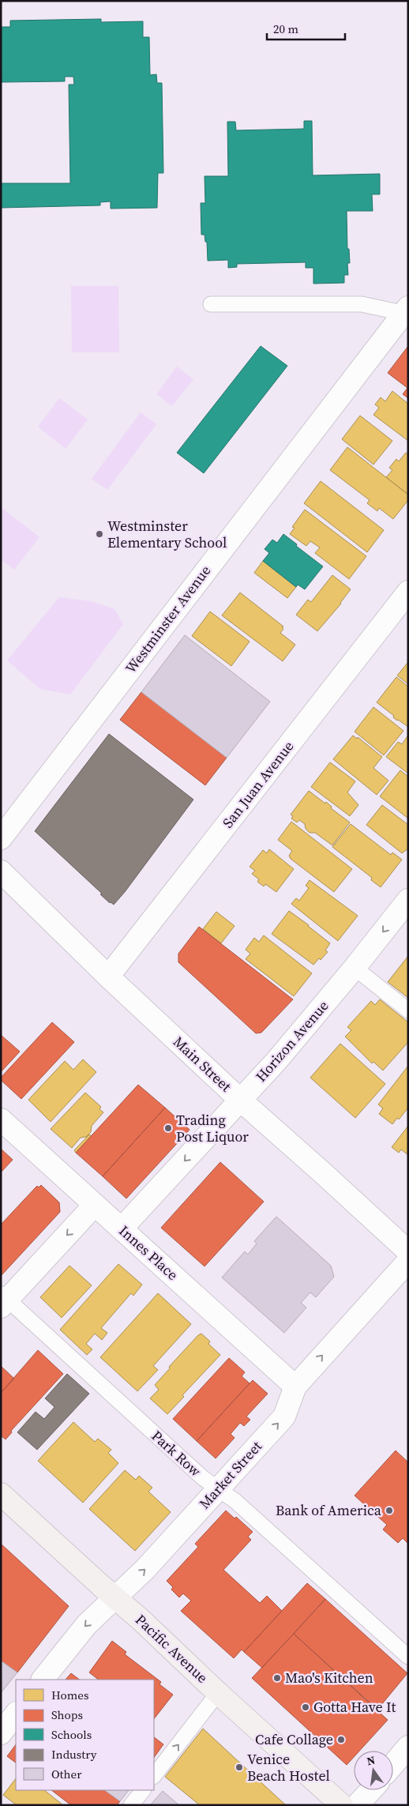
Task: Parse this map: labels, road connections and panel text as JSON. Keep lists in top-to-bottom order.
{
  "streets": {
    "main road": ["Pacific Avenue"],
    "street": [
      "Westminster Avenue",
      "San Juan Avenue",
      "Horizon Avenue",
      "Main Street",
      "Innes Place",
      "Market Street"
    ],
    "lane": ["Park Row"]
  },
  "crossings": [
    ["San Juan Avenue", "Main Street"],
    ["Horizon Avenue", "Main Street"],
    ["Horizon Avenue", "Innes Place"],
    ["Innes Place", "Market Street"],
    ["Park Row", "Market Street"],
    ["Market Street", "Pacific Avenue"]
  ],
  "one_way": ["Horizon Avenue"],
  "places": [
    "Westminster Elementary School",
    "Trading Post Liquor",
    "Bank of America",
    "Mao's Kitchen",
    "Gotta Have It",
    "Cafe Collage",
    "Venice Beach Hostel"
  ],
  "legend": [
    "Homes",
    "Shops",
    "Schools",
    "Industry",
    "Other"
  ],
  "scale_bar": "20 m",
  "north": "top"
}
